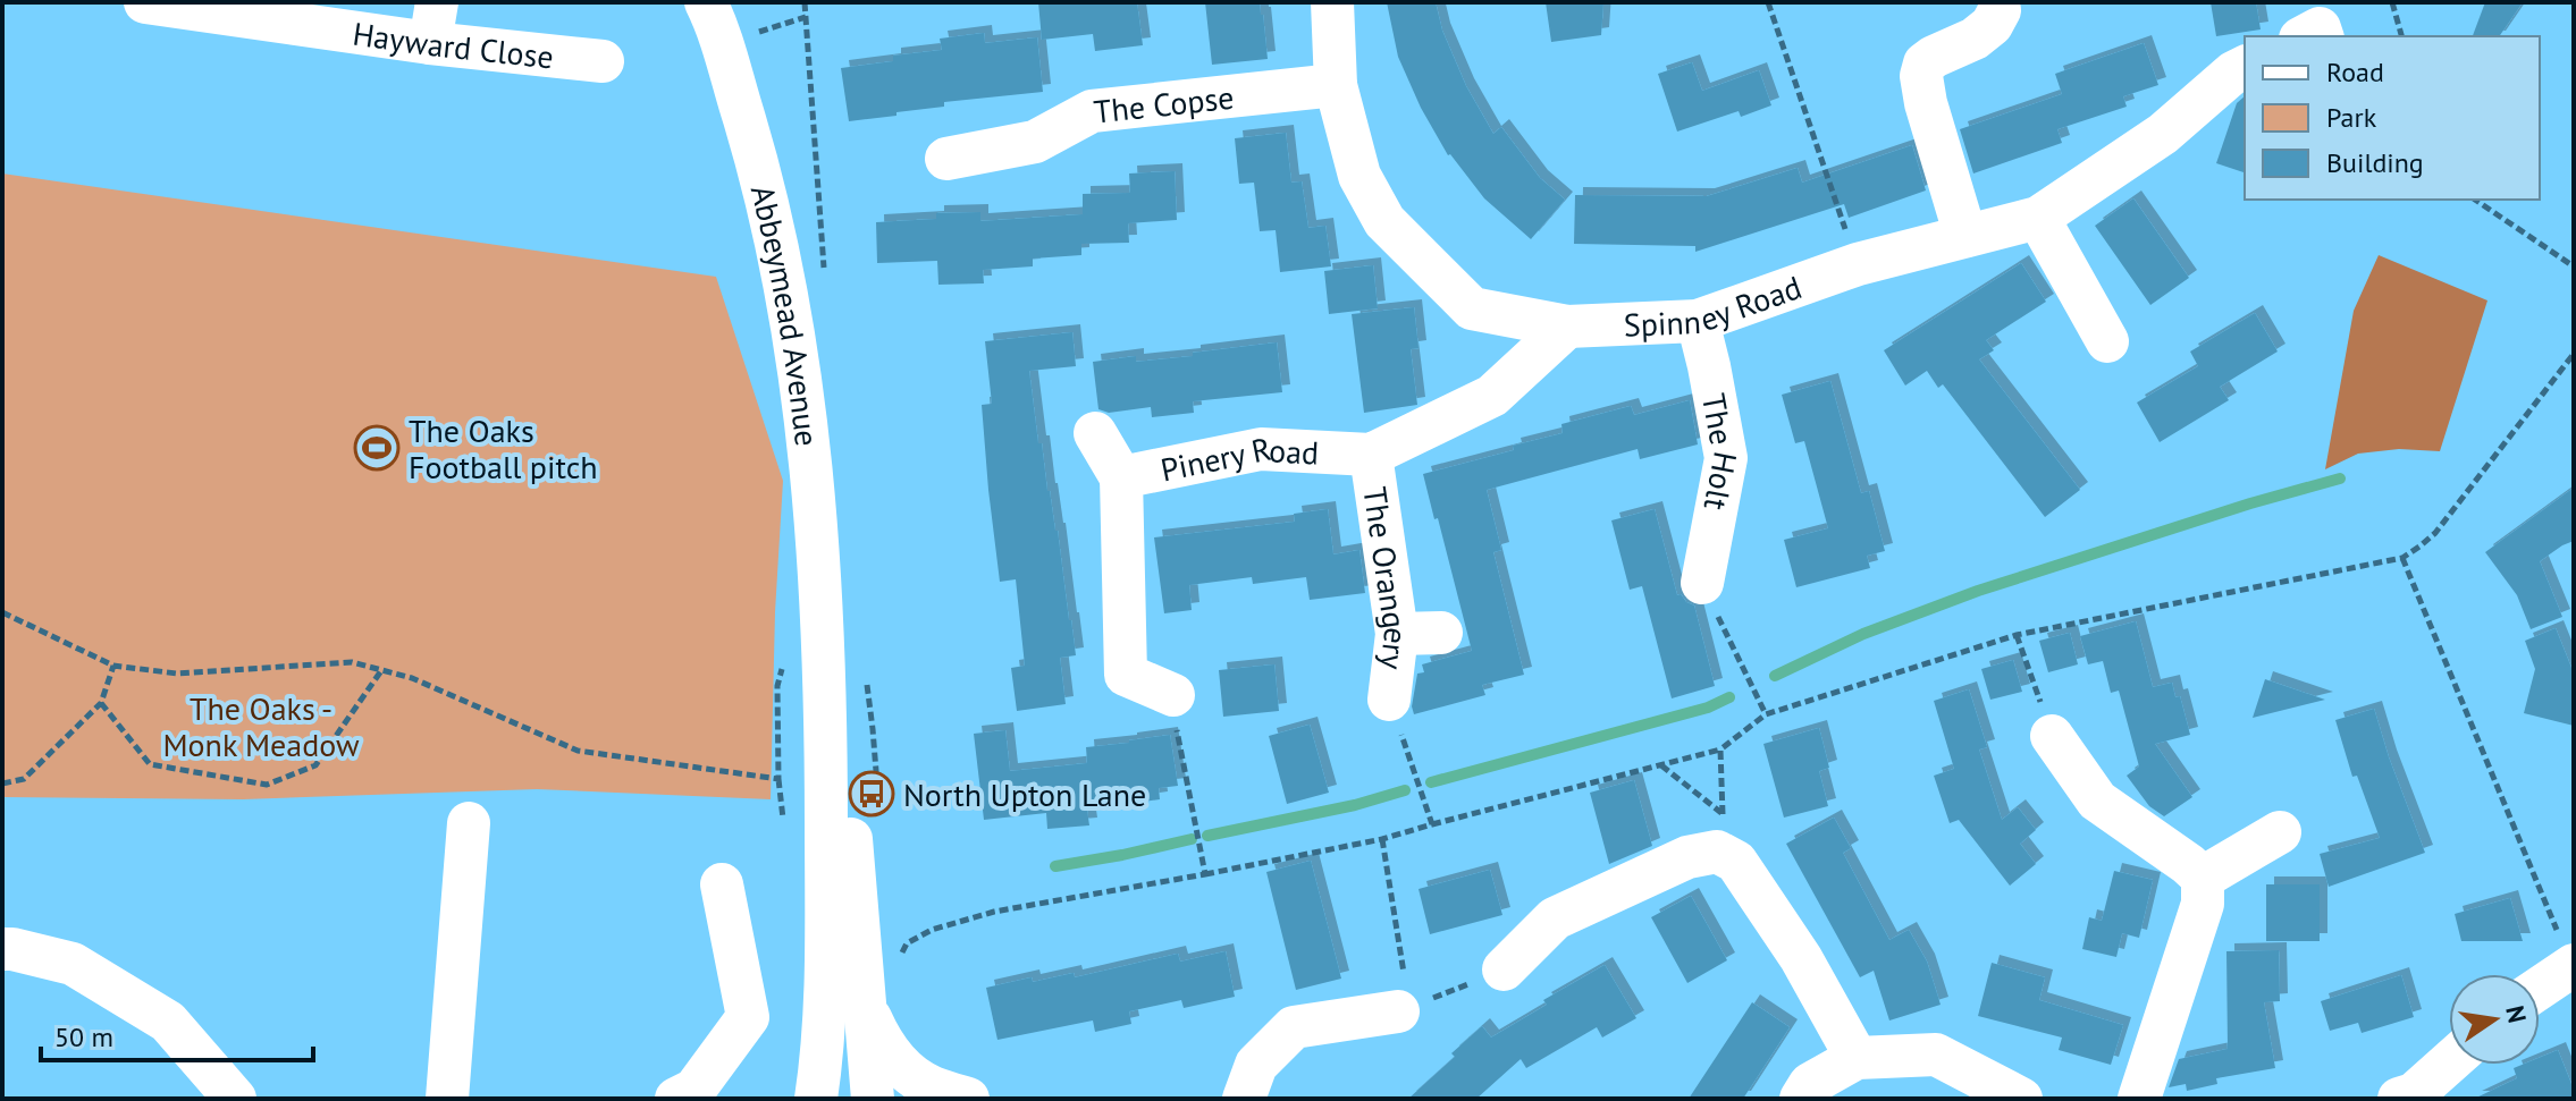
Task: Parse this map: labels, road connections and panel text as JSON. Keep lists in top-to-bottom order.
{
  "streets": {
    "street": [
      "Hayward Close",
      "The Copse",
      "Spinney Road",
      "Abbeymead Avenue",
      "The Holt",
      "Pinery Road",
      "The Orangery"
    ]
  },
  "crossings": [
    ["The Copse", "Spinney Road"],
    ["Spinney Road", "The Holt"],
    ["Spinney Road", "Pinery Road"],
    ["Pinery Road", "The Orangery"]
  ],
  "parks": ["The Oaks - Monk Meadow"],
  "places": {
    "sports": ["The Oaks Football pitch"],
    "bus stop": ["North Upton Lane"]
  },
  "legend": ["Road", "Park", "Building"],
  "scale_bar": "50 m",
  "north": "right"
}
